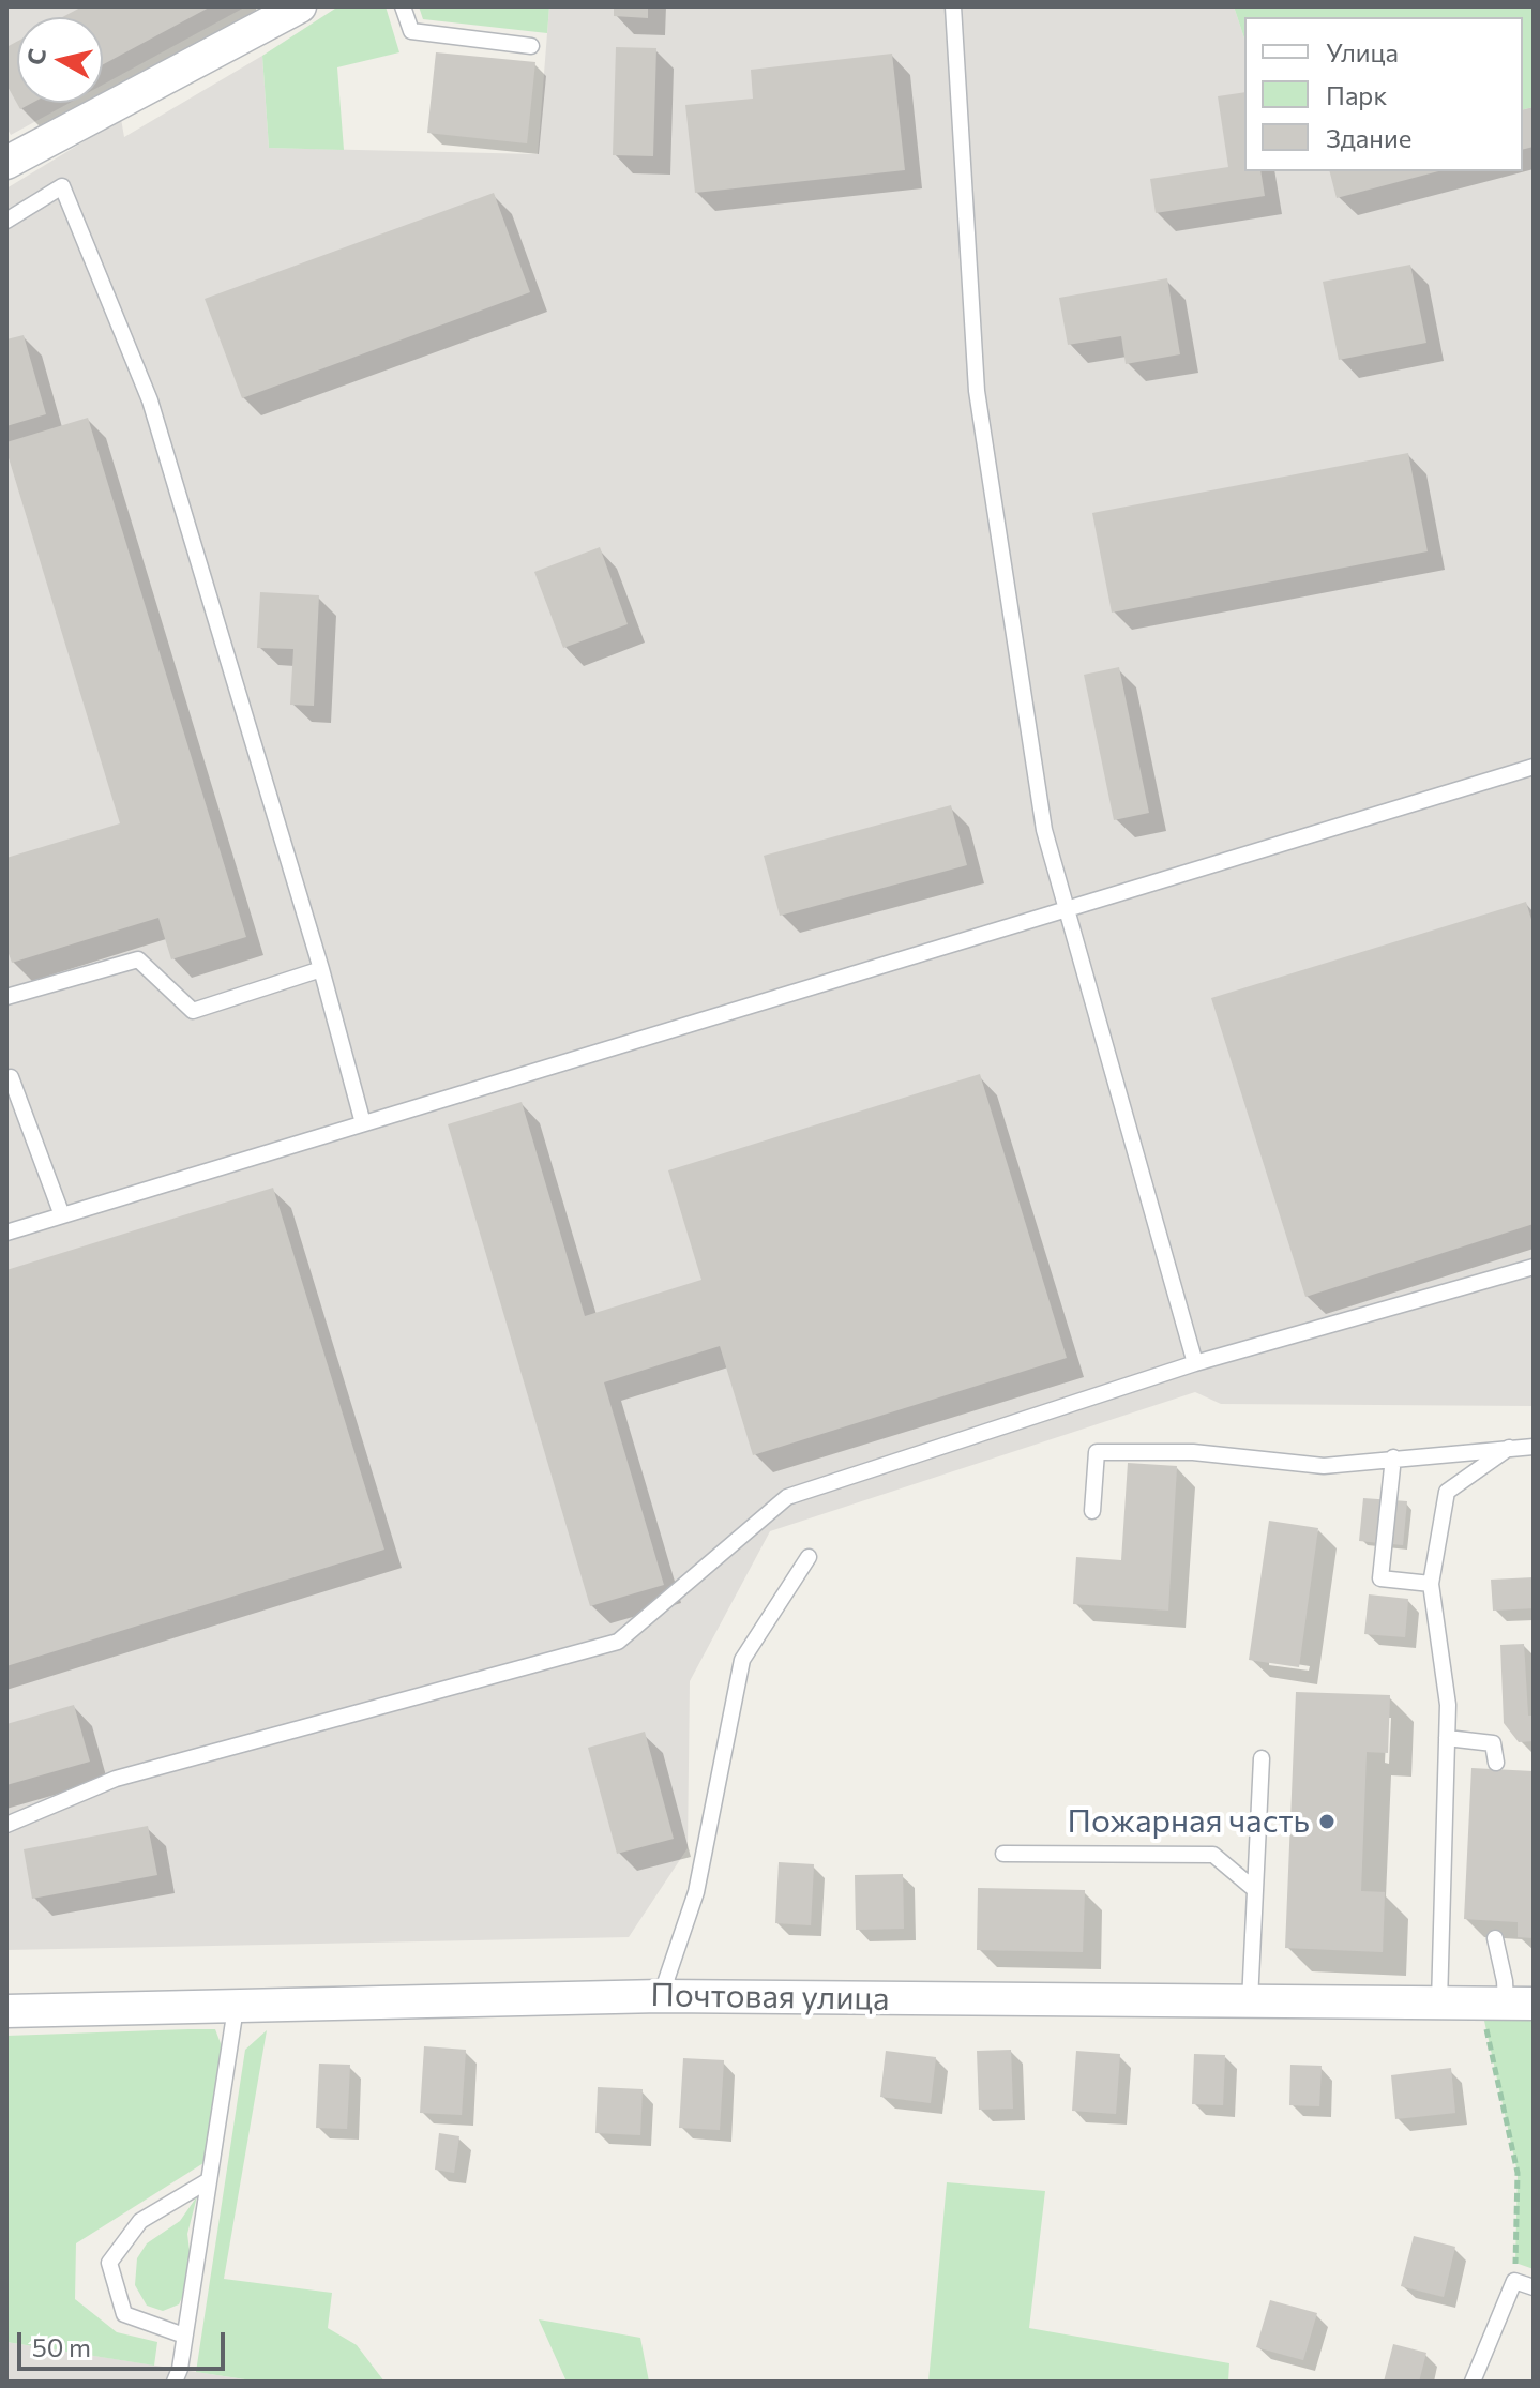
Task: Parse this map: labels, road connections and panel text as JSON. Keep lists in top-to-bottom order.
{
  "streets": {
    "street": ["Почтовая улица"]
  },
  "places": ["Пожарная часть"],
  "legend": ["Улица", "Парк", "Здание"],
  "scale_bar": "50 m",
  "north": "left"
}
